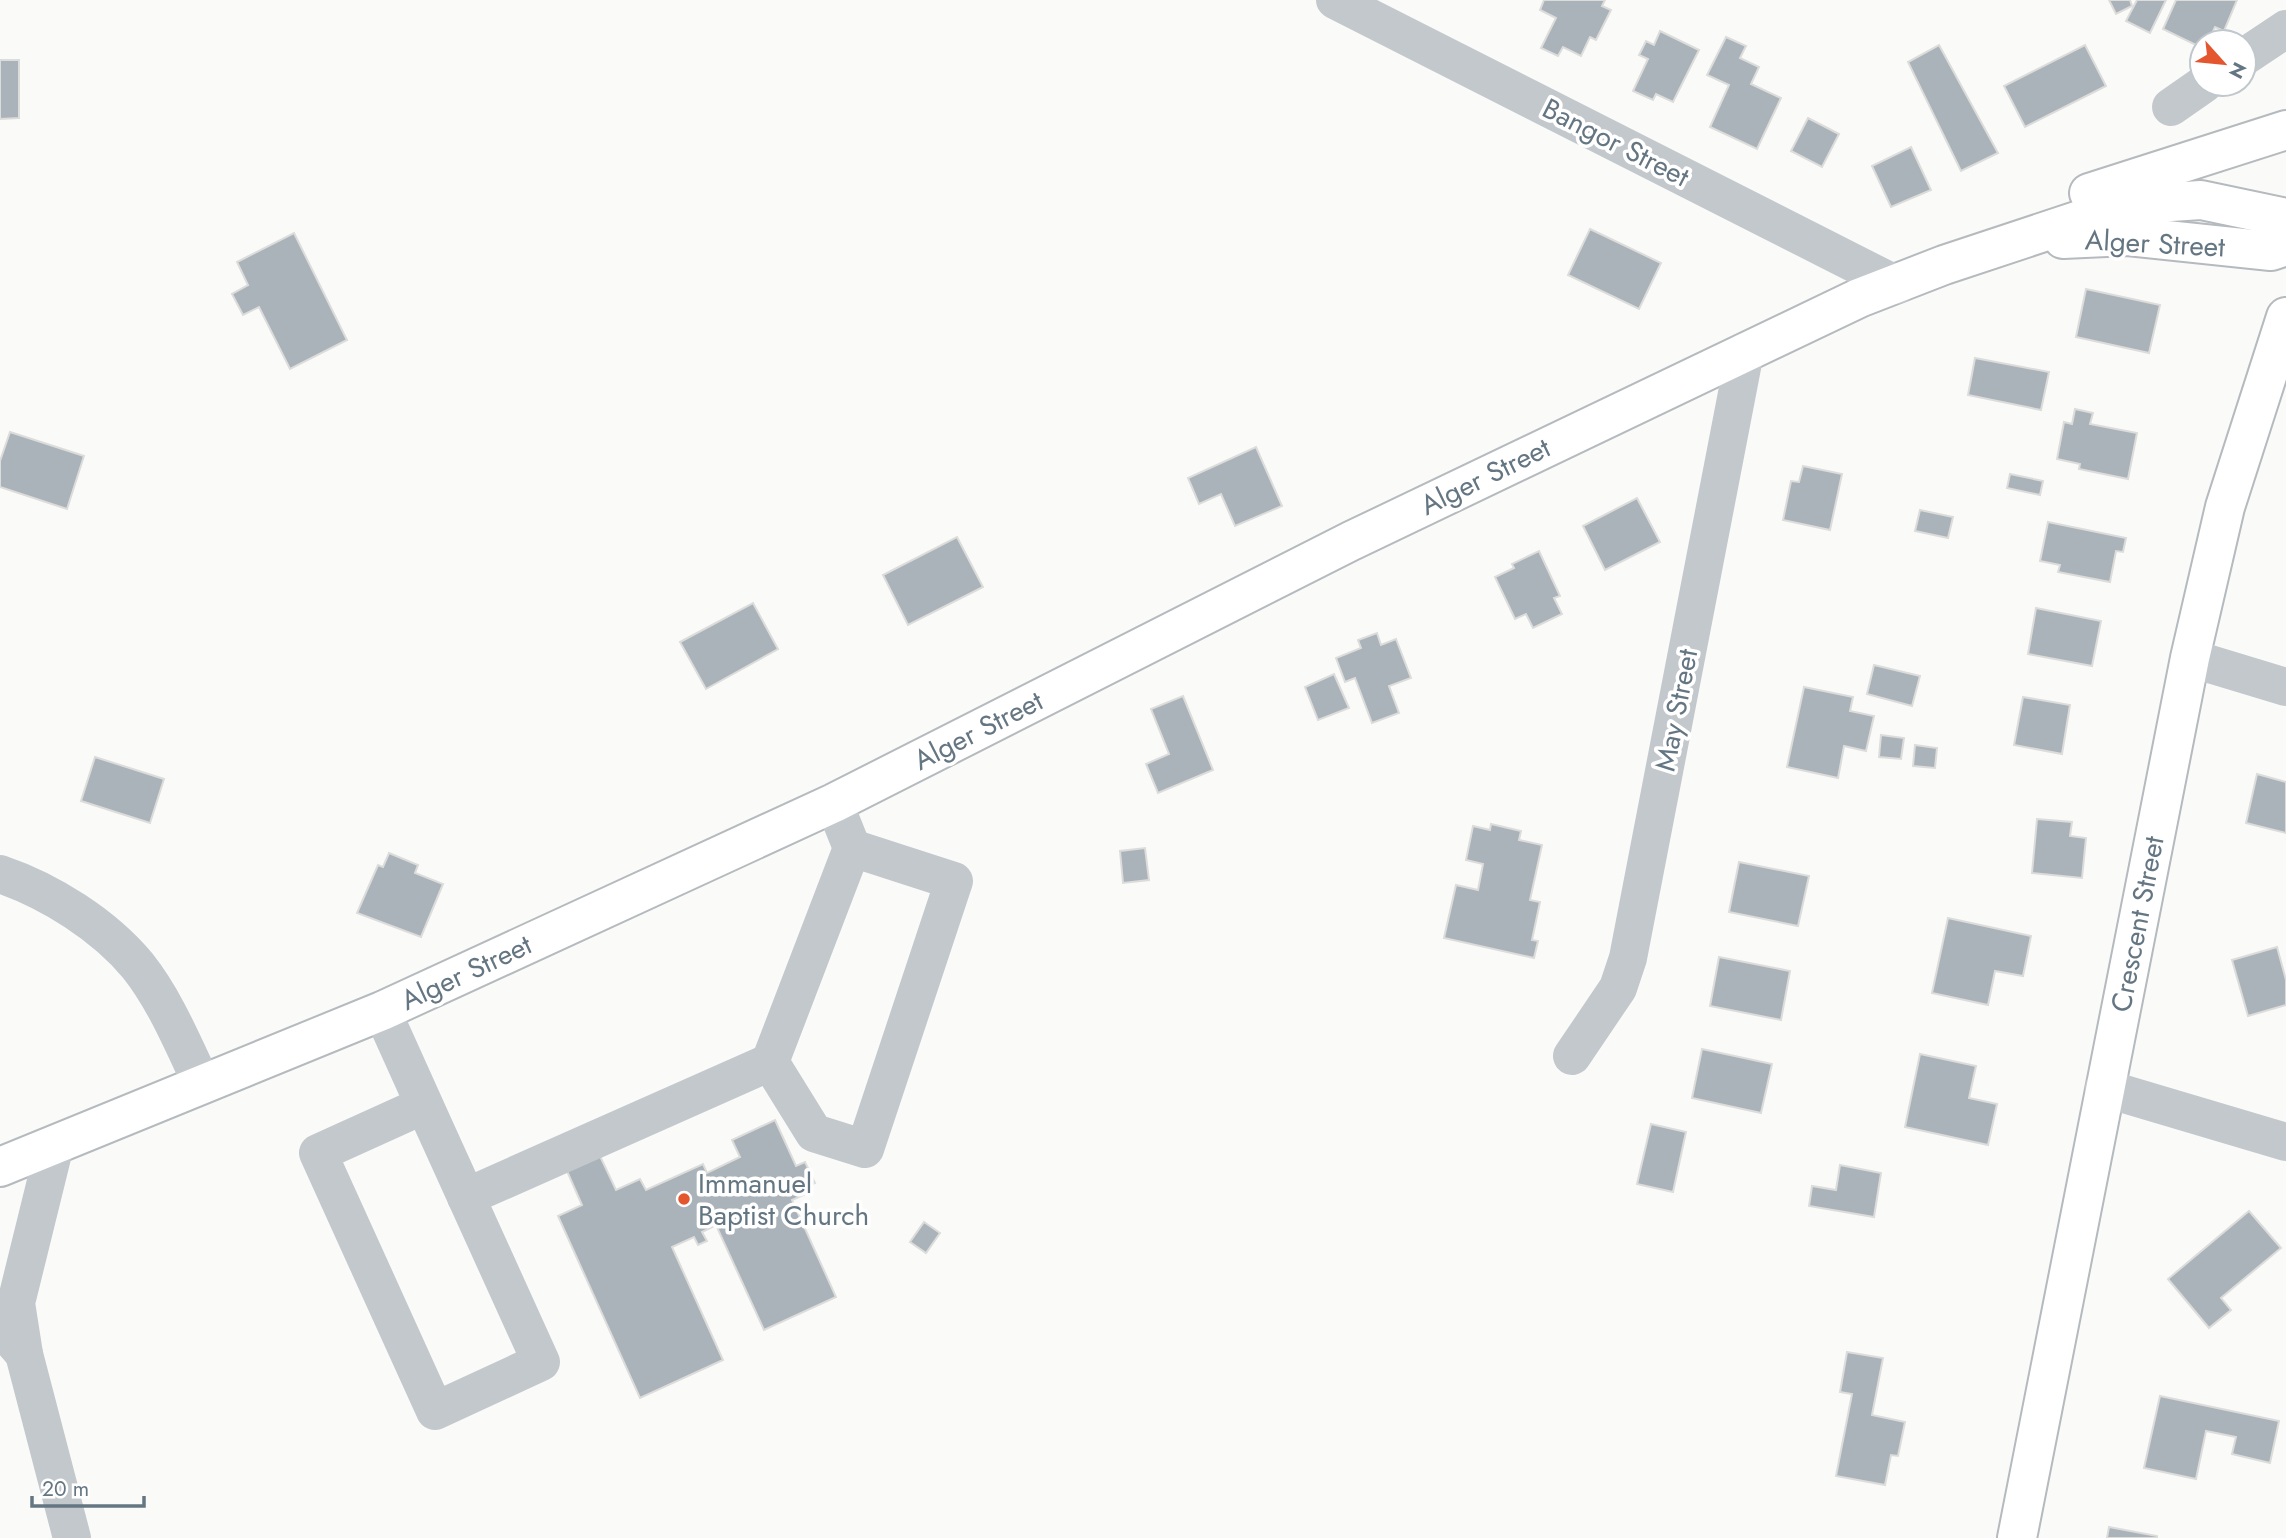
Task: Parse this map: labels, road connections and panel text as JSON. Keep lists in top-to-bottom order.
{
  "streets": {
    "main road": ["Alger Street", "Crescent Street"],
    "street": ["Bangor Street", "May Street"]
  },
  "crossings": [
    ["Bangor Street", "Alger Street"],
    ["Alger Street", "May Street"]
  ],
  "places": ["Immanuel Baptist Church"],
  "scale_bar": "20 m",
  "north": "bottom right"
}
